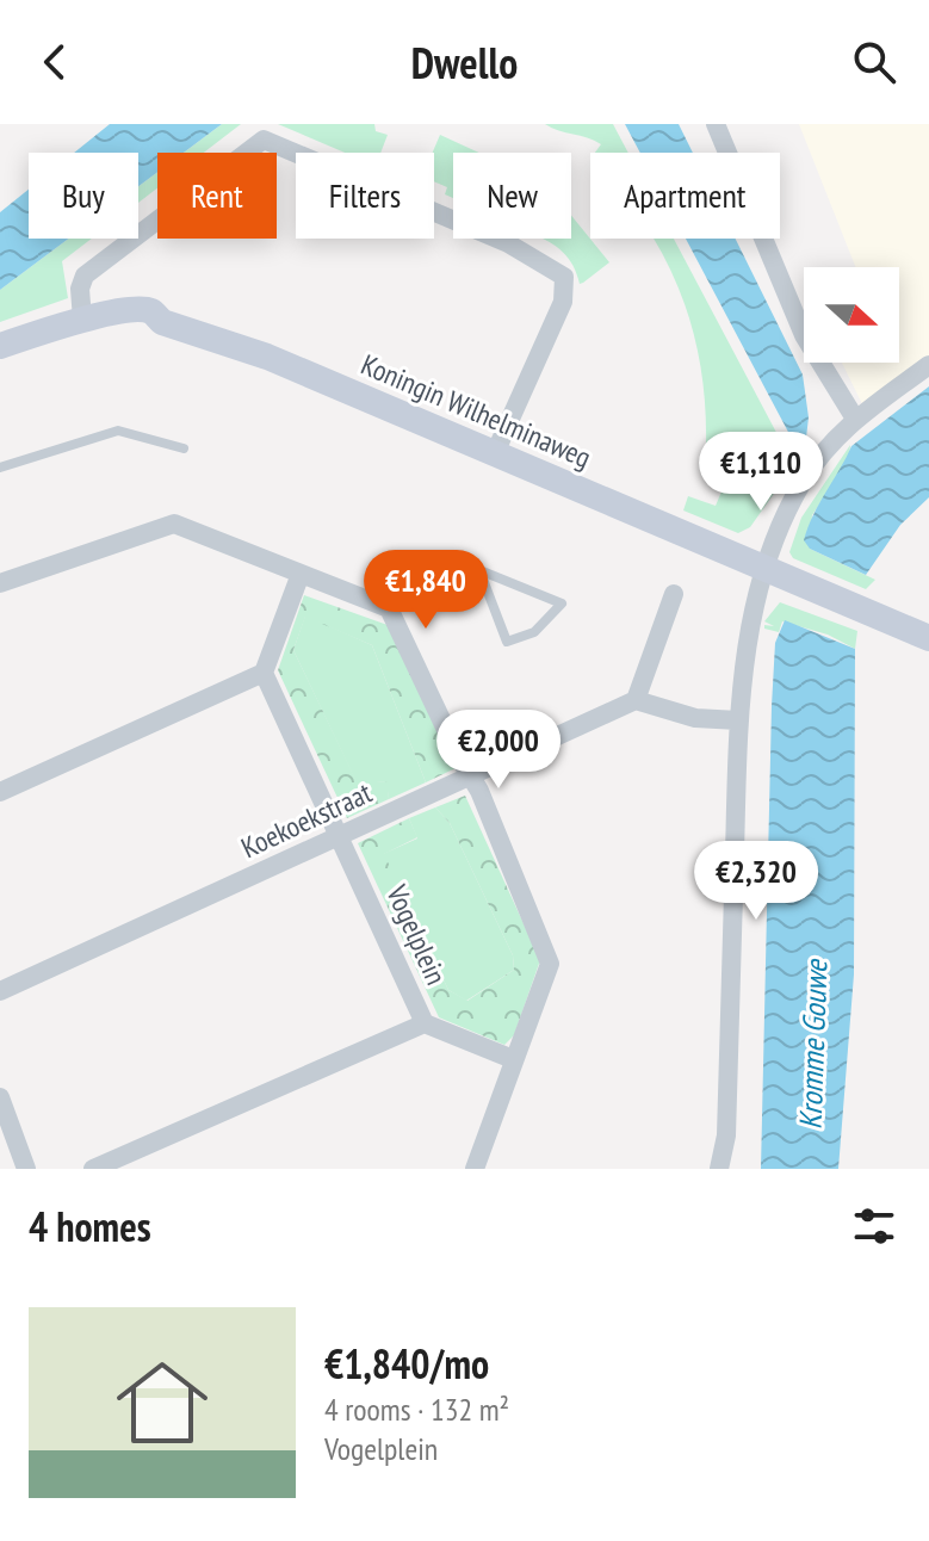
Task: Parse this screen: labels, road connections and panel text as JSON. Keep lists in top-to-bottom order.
{
  "streets": {
    "main road": ["Koningin Wilhelminaweg"],
    "street": ["Koekoekstraat", "Vogelplein"]
  },
  "crossings": [
    ["Koekoekstraat", "Vogelplein"]
  ],
  "water": ["Kromme Gouwe"],
  "north": "right",
  "page": {
    "header": "Dwello",
    "chip": [
      "Buy",
      "Rent",
      "Filters",
      "New",
      "Apartment"
    ],
    "price": [
      "€1,110",
      "€1,840",
      "€2,000",
      "€2,320"
    ],
    "heading": "4 homes",
    "list": [
      {
        "name": "€1,840/mo",
        "note": "4 rooms · 132 m² · Vogelplein"
      }
    ]
  }
}
